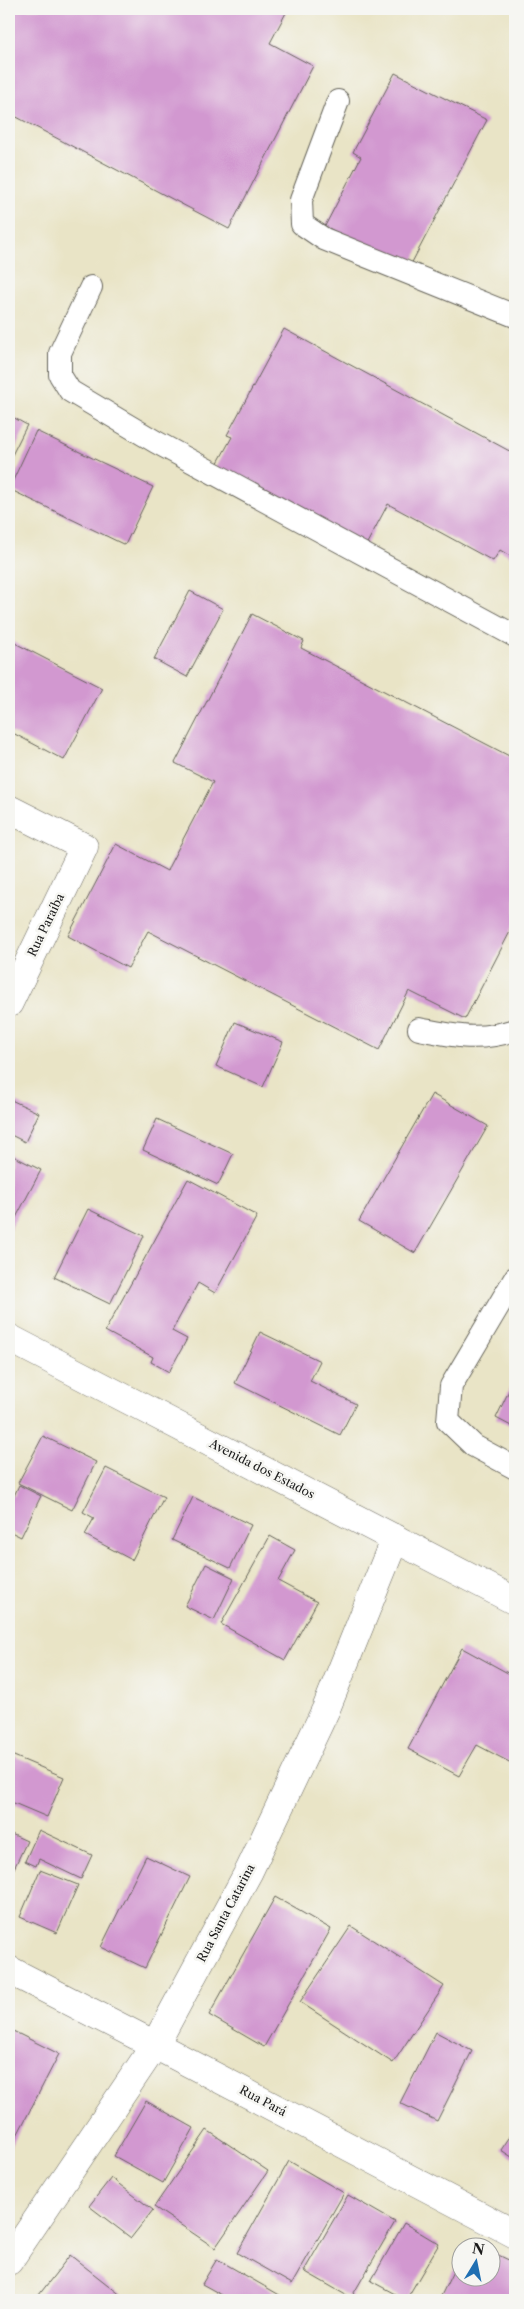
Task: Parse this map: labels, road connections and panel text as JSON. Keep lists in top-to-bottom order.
{
  "streets": {
    "street": [
      "Rua Paraíba",
      "Avenida dos Estados",
      "Rua Santa Catarina",
      "Rua Pará"
    ]
  },
  "crossings": [
    ["Avenida dos Estados", "Rua Santa Catarina"],
    ["Rua Santa Catarina", "Rua Pará"]
  ],
  "north": "top"
}
